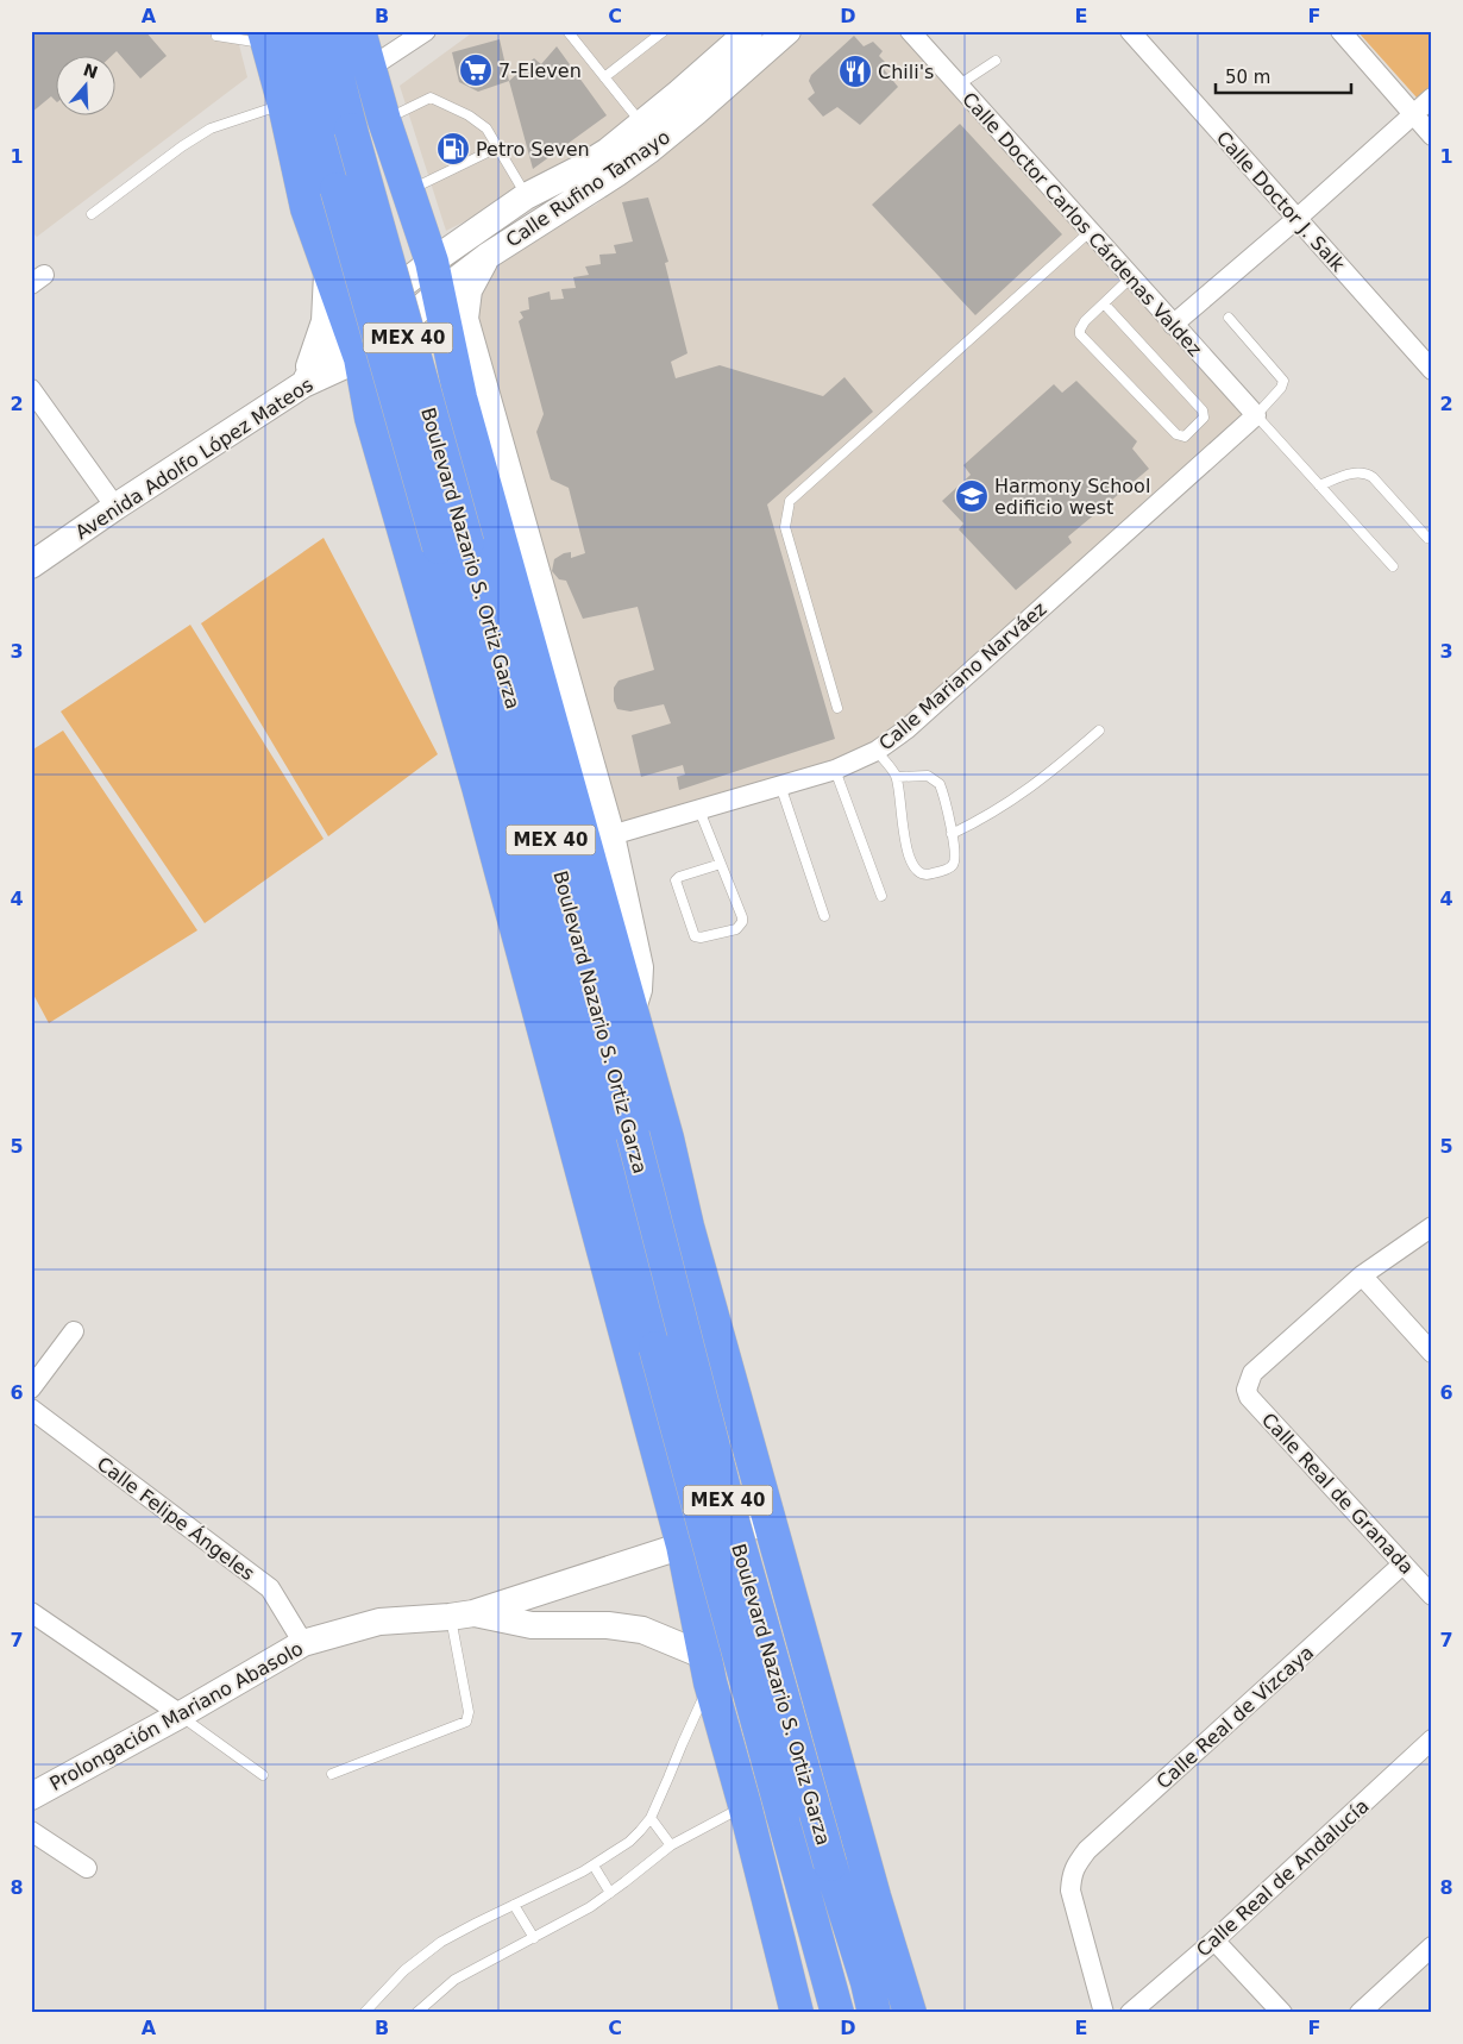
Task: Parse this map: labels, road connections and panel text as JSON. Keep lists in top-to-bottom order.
{
  "streets": {
    "highway": ["MEX 40", "Boulevard Nazario S. Ortiz Garza"],
    "street": [
      "Calle Rufino Tamayo",
      "Calle Doctor J. Salk",
      "Calle Doctor Carlos Cárdenas Valdez",
      "Avenida Adolfo López Mateos",
      "Calle Mariano Narváez",
      "Calle Real de Granada",
      "Calle Felipe Ángeles",
      "Prolongación Mariano Abasolo",
      "Calle Real de Vizcaya",
      "Calle Real de Andalucía"
    ]
  },
  "crossings": [
    ["Calle Rufino Tamayo", "Avenida Adolfo López Mateos"],
    ["Calle Doctor Carlos Cárdenas Valdez", "Calle Mariano Narváez"],
    ["Calle Real de Granada", "Calle Real de Vizcaya"],
    ["Calle Felipe Ángeles", "Prolongación Mariano Abasolo"]
  ],
  "places": {
    "supermarket": ["7-Eleven"],
    "restaurant": ["Chili's"],
    "fuel station": ["Petro Seven"],
    "school or university": ["Harmony School edificio west"]
  },
  "scale_bar": "50 m",
  "north": "top",
  "grid": {
    "columns": [
      "A",
      "B",
      "C",
      "D",
      "E",
      "F"
    ],
    "rows": [
      "1",
      "2",
      "3",
      "4",
      "5",
      "6",
      "7",
      "8"
    ]
  }
}
